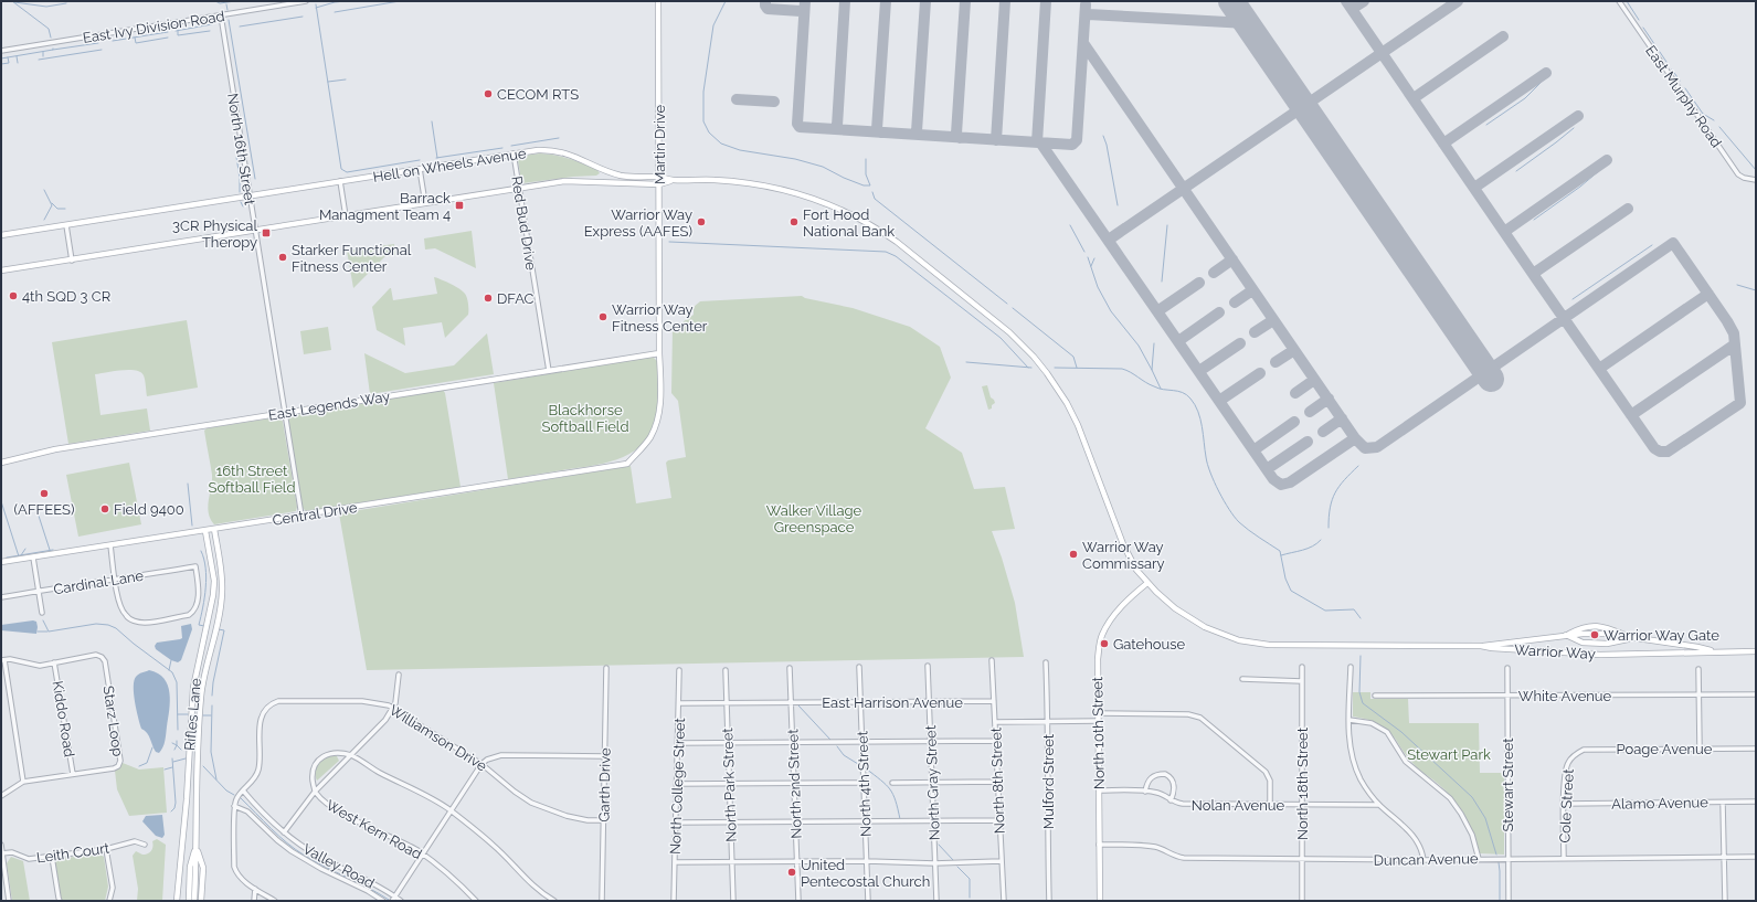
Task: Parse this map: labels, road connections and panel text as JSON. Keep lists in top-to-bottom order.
{
  "streets": {
    "street": [
      "East Ivy Division Road",
      "East Murphy Road",
      "Martin Drive",
      "North 16th Street",
      "Hell on Wheels Avenue",
      "Red Bud Drive",
      "East Legends Way",
      "Central Drive",
      "Cardinal Lane",
      "Warrior Way",
      "White Avenue",
      "East Harrison Avenue",
      "Rifles Lane",
      "Kiddo Road",
      "Starz Loop",
      "North 10th Street",
      "Williamson Drive",
      "Poage Avenue",
      "North 8th Street",
      "Mulford Street",
      "North Gray Street",
      "North 2nd Street",
      "North 4th Street",
      "North 18th Street",
      "Garth Drive",
      "North Park Street",
      "Stewart Street",
      "North College Street",
      "Alamo Avenue",
      "Nolan Avenue",
      "Cole Street",
      "West Kern Road",
      "Leith Court",
      "Duncan Avenue",
      "Valley Road"
    ]
  },
  "crossings": [
    ["East Ivy Division Road", "North 16th Street"],
    ["Martin Drive", "Hell on Wheels Avenue"],
    ["Martin Drive", "East Legends Way"],
    ["Martin Drive", "Central Drive"],
    ["North 16th Street", "Hell on Wheels Avenue"],
    ["North 16th Street", "East Legends Way"],
    ["North 16th Street", "Central Drive"],
    ["Hell on Wheels Avenue", "Red Bud Drive"],
    ["Red Bud Drive", "East Legends Way"],
    ["Central Drive", "Rifles Lane"],
    ["White Avenue", "Stewart Street"],
    ["East Harrison Avenue", "North 8th Street"],
    ["East Harrison Avenue", "North Gray Street"],
    ["East Harrison Avenue", "North 2nd Street"],
    ["East Harrison Avenue", "North 4th Street"],
    ["East Harrison Avenue", "North Park Street"],
    ["East Harrison Avenue", "North College Street"],
    ["Kiddo Road", "Starz Loop"],
    ["North 10th Street", "Nolan Avenue"],
    ["North 10th Street", "Duncan Avenue"],
    ["Williamson Drive", "Garth Drive"],
    ["Williamson Drive", "Valley Road"],
    ["Poage Avenue", "Cole Street"],
    ["North 18th Street", "Nolan Avenue"],
    ["North 18th Street", "Duncan Avenue"],
    ["Stewart Street", "Duncan Avenue"],
    ["Alamo Avenue", "Cole Street"],
    ["Cole Street", "Duncan Avenue"]
  ],
  "parks": [
    "Blackhorse Softball Field",
    "16th Street Softball Field",
    "Walker Village Greenspace",
    "Stewart Park"
  ],
  "places": {
    "other": [
      "CECOM RTS",
      "Warrior Way Express (AAFES)",
      "Fort Hood National Bank",
      "Starker Functional Fitness Center",
      "4th SQD 3 CR",
      "DFAC",
      "Warrior Way Fitness Center",
      "(AFFEES)",
      "Field 9400",
      "Warrior Way Commissary",
      "Warrior Way Gate",
      "Gatehouse",
      "United Pentecostal Church"
    ],
    "transit": ["Barrack Managment Team 4", "3CR Physical Theropy"]
  }
}
